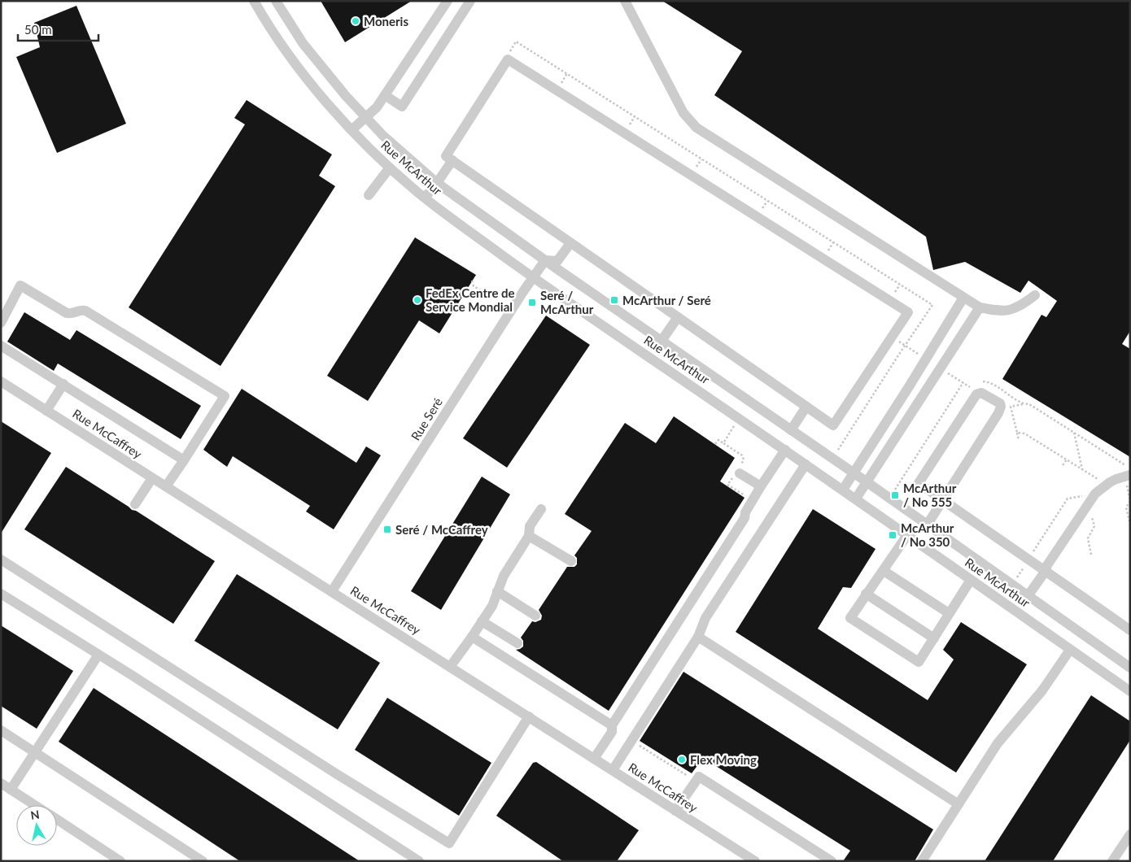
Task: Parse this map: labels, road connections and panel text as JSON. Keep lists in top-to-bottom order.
{
  "streets": {
    "street": ["Rue McArthur", "Rue Seré", "Rue McCaffrey"]
  },
  "crossings": [
    ["Rue McArthur", "Rue Seré"],
    ["Rue Seré", "Rue McCaffrey"]
  ],
  "places": {
    "other": ["Moneris", "FedEx Centre de Service Mondial", "Flex Moving"],
    "transit": [
      "McArthur / Seré",
      "Seré / McArthur",
      "McArthur / No 555",
      "Seré / McCaffrey",
      "McArthur / No 350"
    ]
  },
  "scale_bar": "50 m",
  "north": "top"
}
